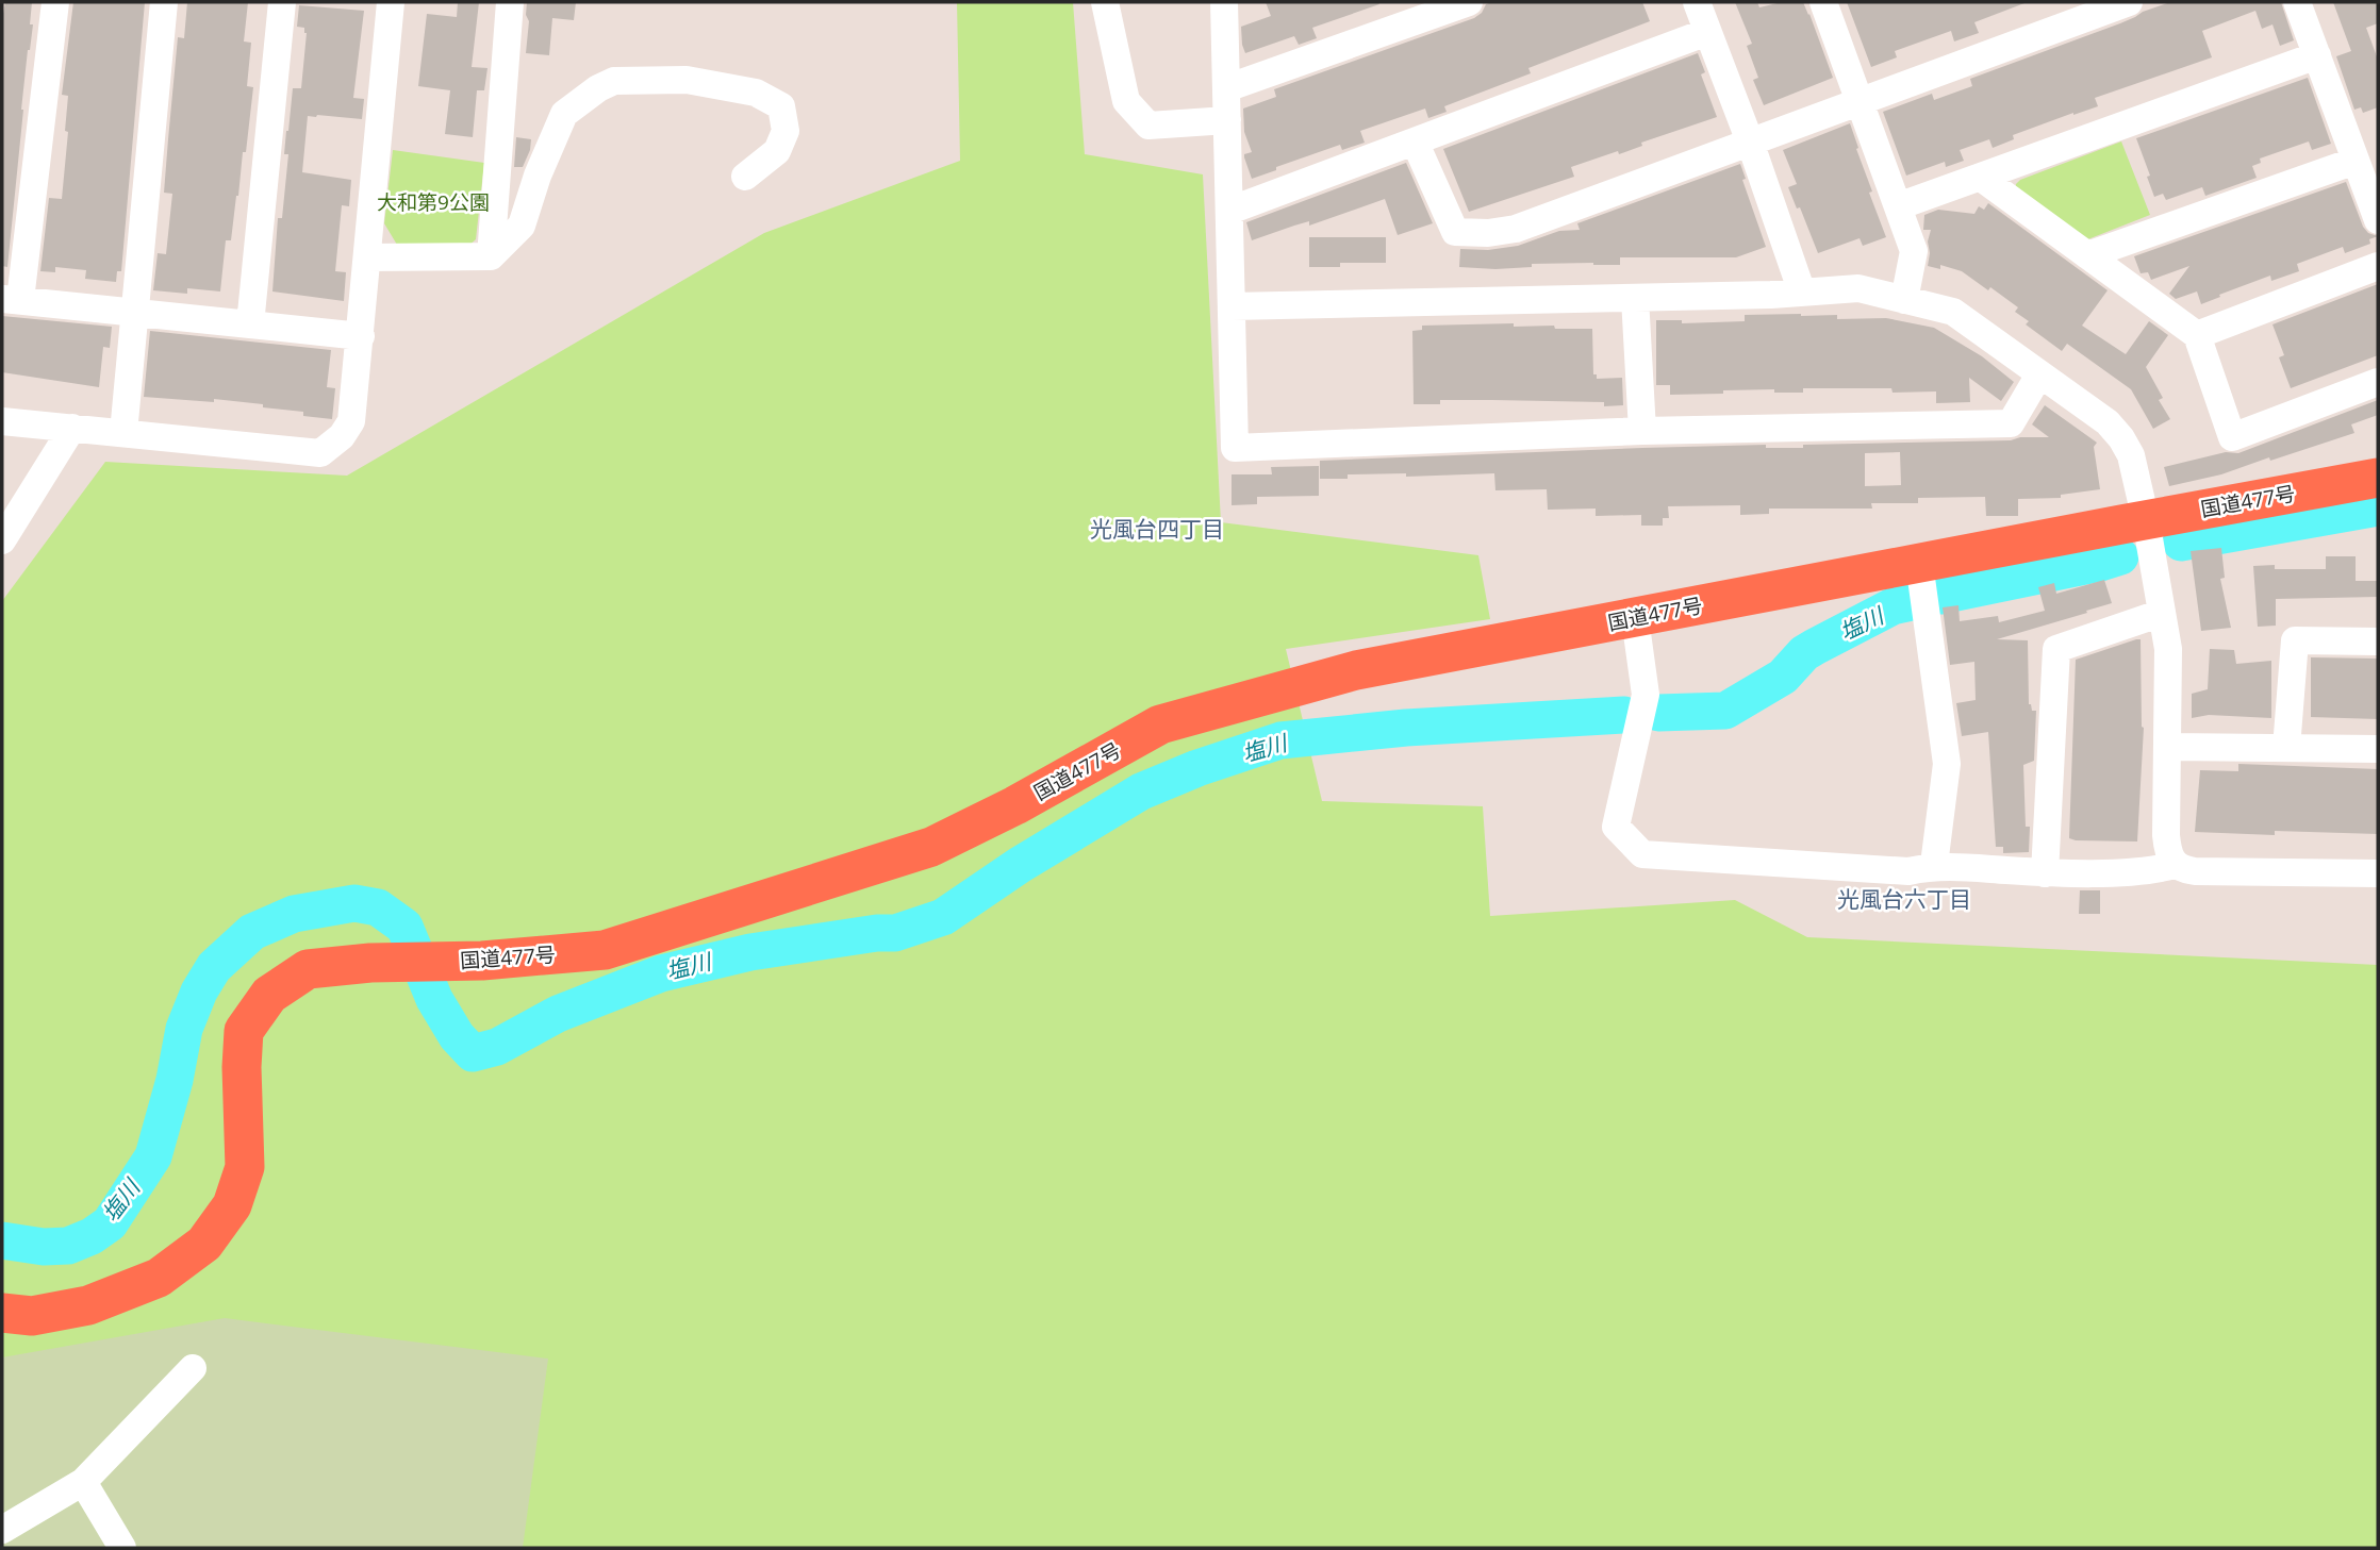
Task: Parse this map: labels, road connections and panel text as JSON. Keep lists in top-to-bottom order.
{
  "streets": {
    "highway": ["国道477号"]
  },
  "districts": ["光風台四丁目", "光風台六丁目"],
  "water": ["塩川"],
  "parks": ["大和第9公園"]
}
